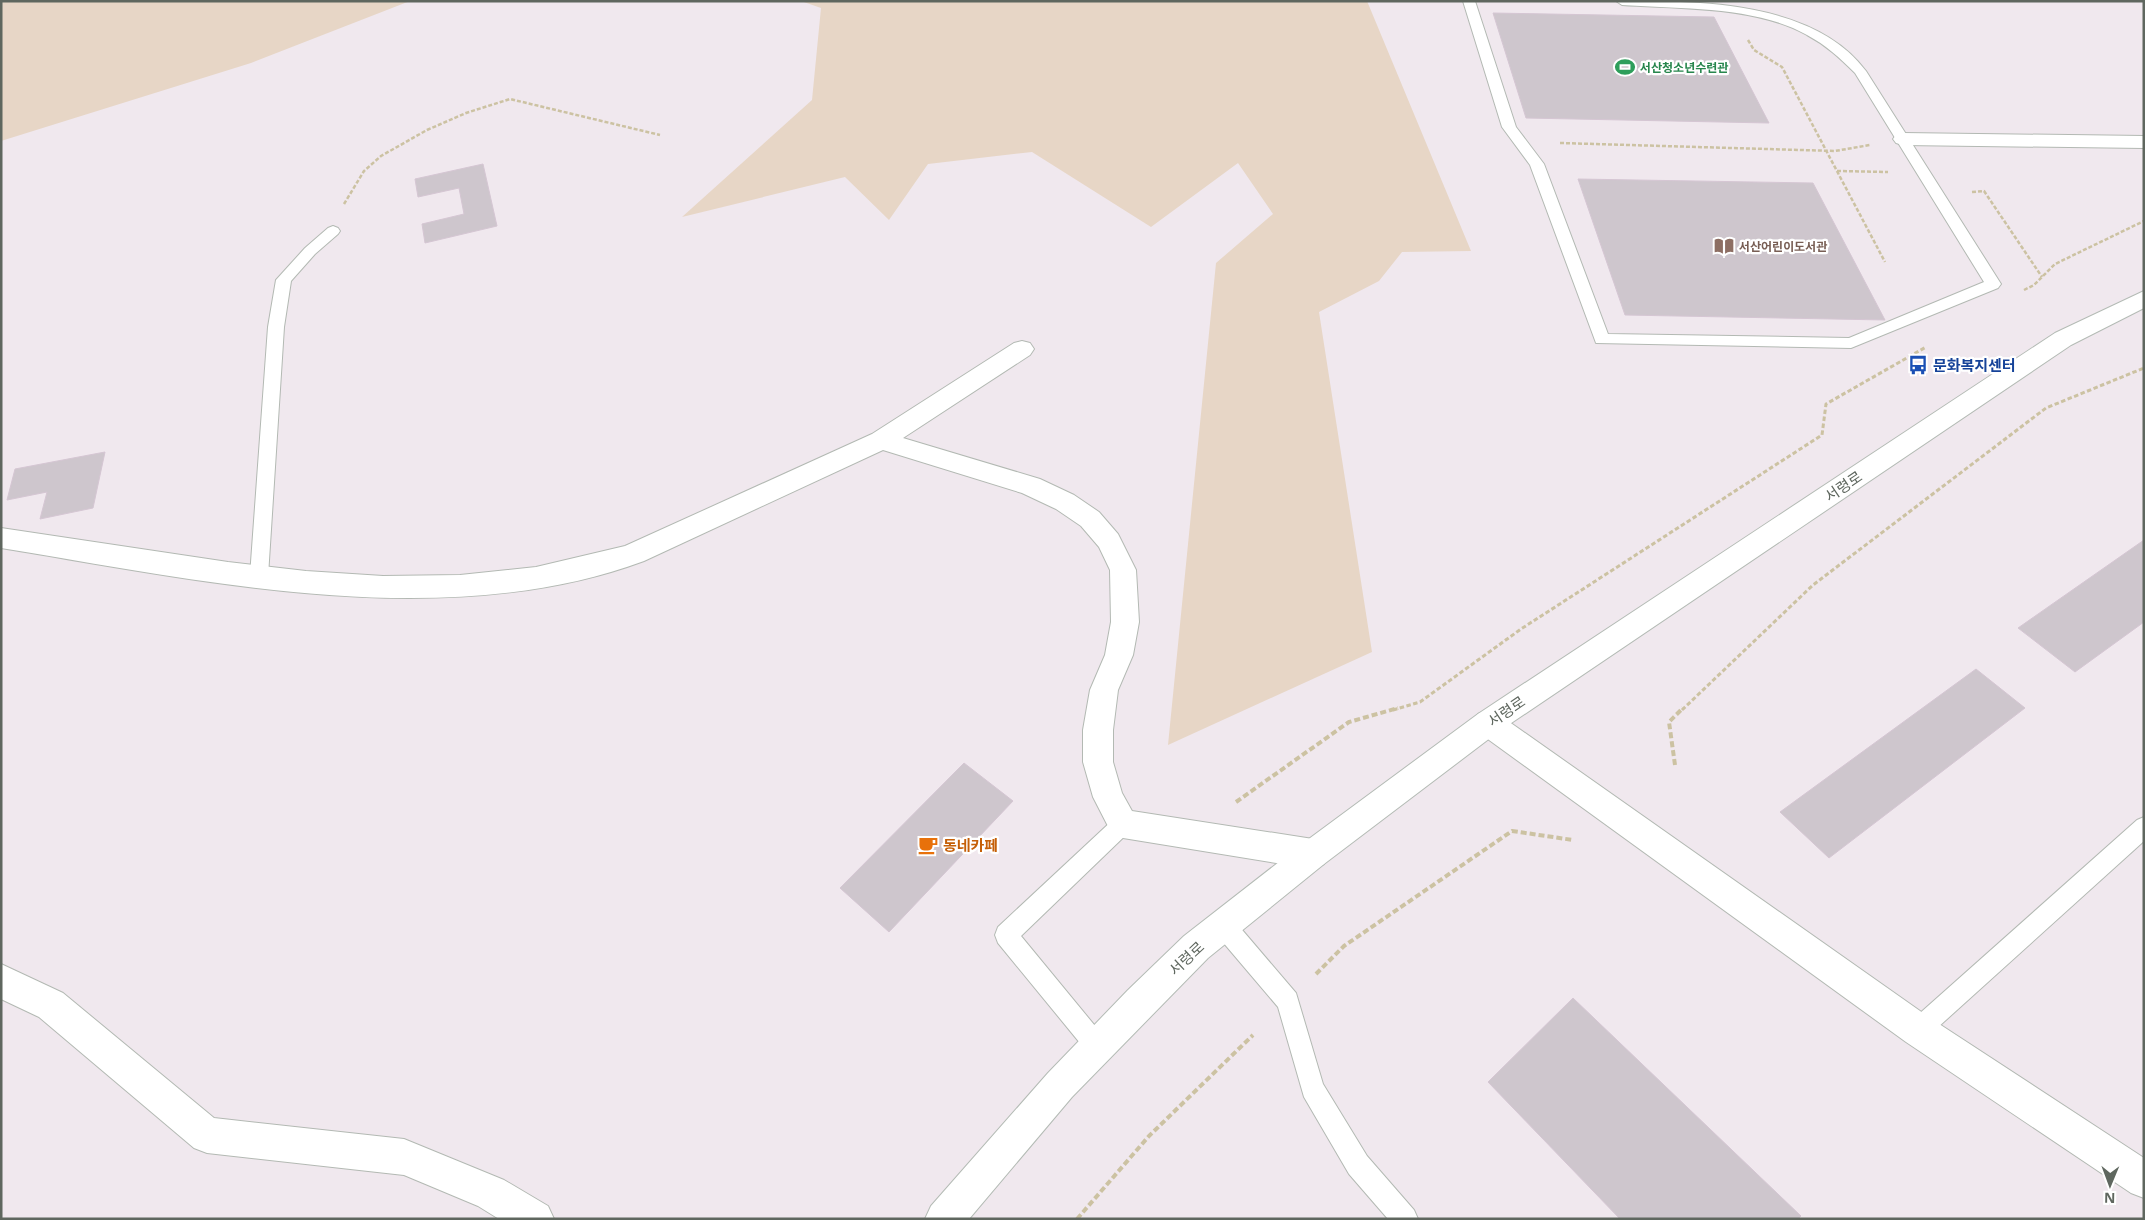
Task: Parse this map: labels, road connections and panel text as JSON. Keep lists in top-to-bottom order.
{
  "streets": {
    "street": ["서령로"]
  },
  "places": {
    "sports": ["서산청소년수련관"],
    "library": ["서산어린이도서관"],
    "bus stop": ["문화복지센터"],
    "cafe": ["동네카페"]
  },
  "north": "bottom"
}
